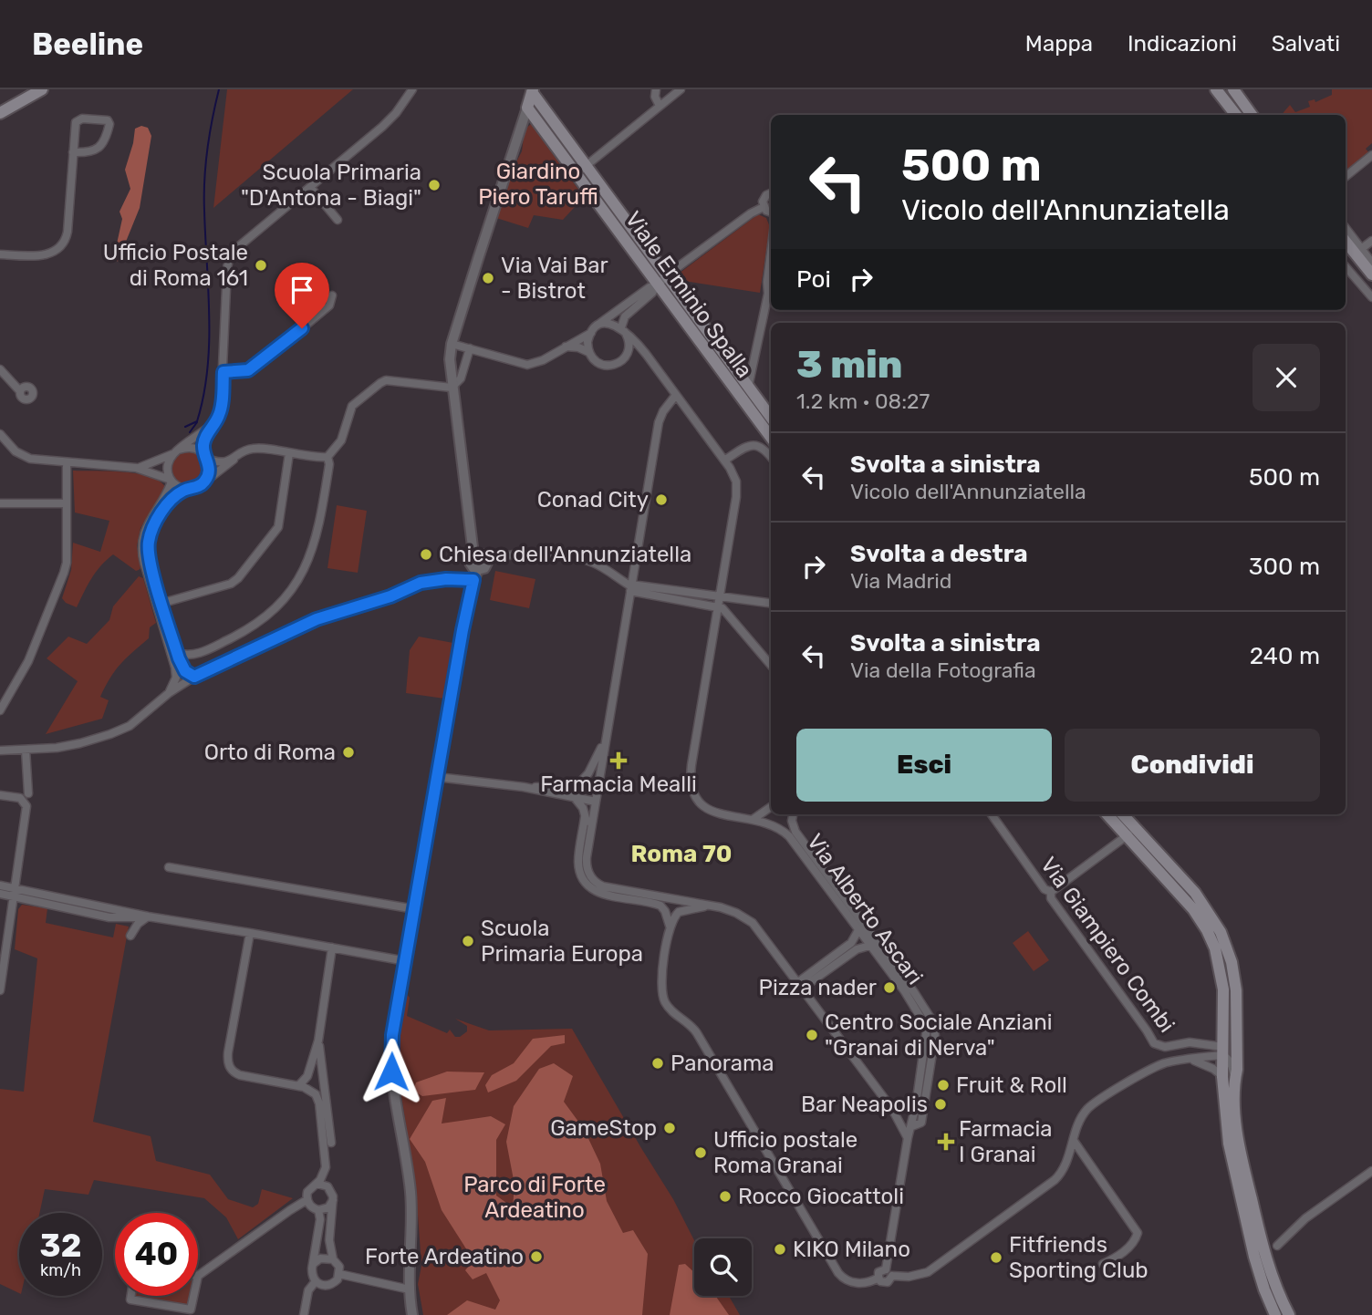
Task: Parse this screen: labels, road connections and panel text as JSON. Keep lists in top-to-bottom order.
{
  "streets": {
    "main road": ["Viale Erminio Spalla"],
    "street": ["Via Alberto Ascari", "Via Giampiero Combi"]
  },
  "districts": ["Roma 70"],
  "parks": ["Giardino Piero Taruffi", "Parco di Forte Ardeatino"],
  "places": {
    "other": [
      "Scuola Primaria \"D'Antona - Biagi\"",
      "Ufficio Postale di Roma 161",
      "Via Vai Bar - Bistrot",
      "Conad City",
      "Chiesa dell'Annunziatella",
      "Orto di Roma",
      "Scuola Primaria Europa",
      "Pizza nader",
      "Centro Sociale Anziani \"Granai di Nerva\"",
      "Panorama",
      "Fruit & Roll",
      "Bar Neapolis",
      "GameStop",
      "Ufficio postale Roma Granai",
      "Rocco Giocattoli",
      "KIKO Milano",
      "Forte Ardeatino",
      "Fitfriends Sporting Club"
    ],
    "health": ["Farmacia Mealli", "Farmacia I Granai"]
  },
  "page": {
    "header": "Beeline",
    "nav": ["Mappa", "Indicazioni", "Salvati"],
    "turn": ["500 m", "Vicolo dell'Annunziatella"],
    "then": "Poi",
    "heading": ["3 min", "1.2 km · 08:27"],
    "list": [
      {
        "name": "Svolta a sinistra",
        "note": "Vicolo dell'Annunziatella",
        "value": "500 m"
      },
      {
        "name": "Svolta a destra",
        "note": "Via Madrid",
        "value": "300 m"
      },
      {
        "name": "Svolta a sinistra",
        "note": "Via della Fotografia",
        "value": "240 m"
      }
    ],
    "buttons": ["Esci", "Condividi"],
    "speed": "32 km/h",
    "limit": "40"
  }
}
